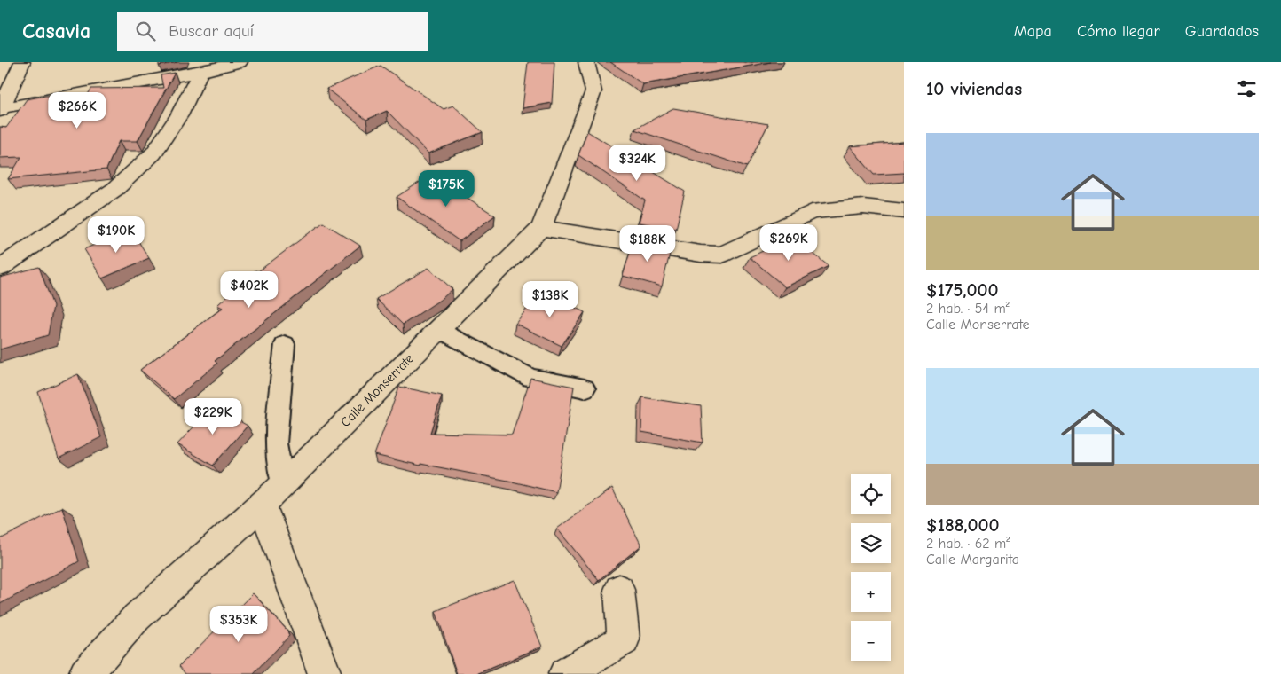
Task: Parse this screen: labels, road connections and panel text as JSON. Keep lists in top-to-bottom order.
{
  "streets": {
    "street": ["Calle Monserrate"]
  },
  "page": {
    "header": "Casavia",
    "search": "Buscar aquí",
    "nav": ["Mapa", "Cómo llegar", "Guardados"],
    "heading": "10 viviendas",
    "price": [
      "$266K",
      "$324K",
      "$175K",
      "$190K",
      "$269K",
      "$188K",
      "$402K",
      "$138K",
      "$229K",
      "$353K"
    ],
    "list": [
      {
        "name": "$175,000",
        "note": "2 hab. · 54 m² · Calle Monserrate"
      },
      {
        "name": "$188,000",
        "note": "2 hab. · 62 m² · Calle Margarita"
      }
    ],
    "map_buttons": ["+", "−"]
  }
}
